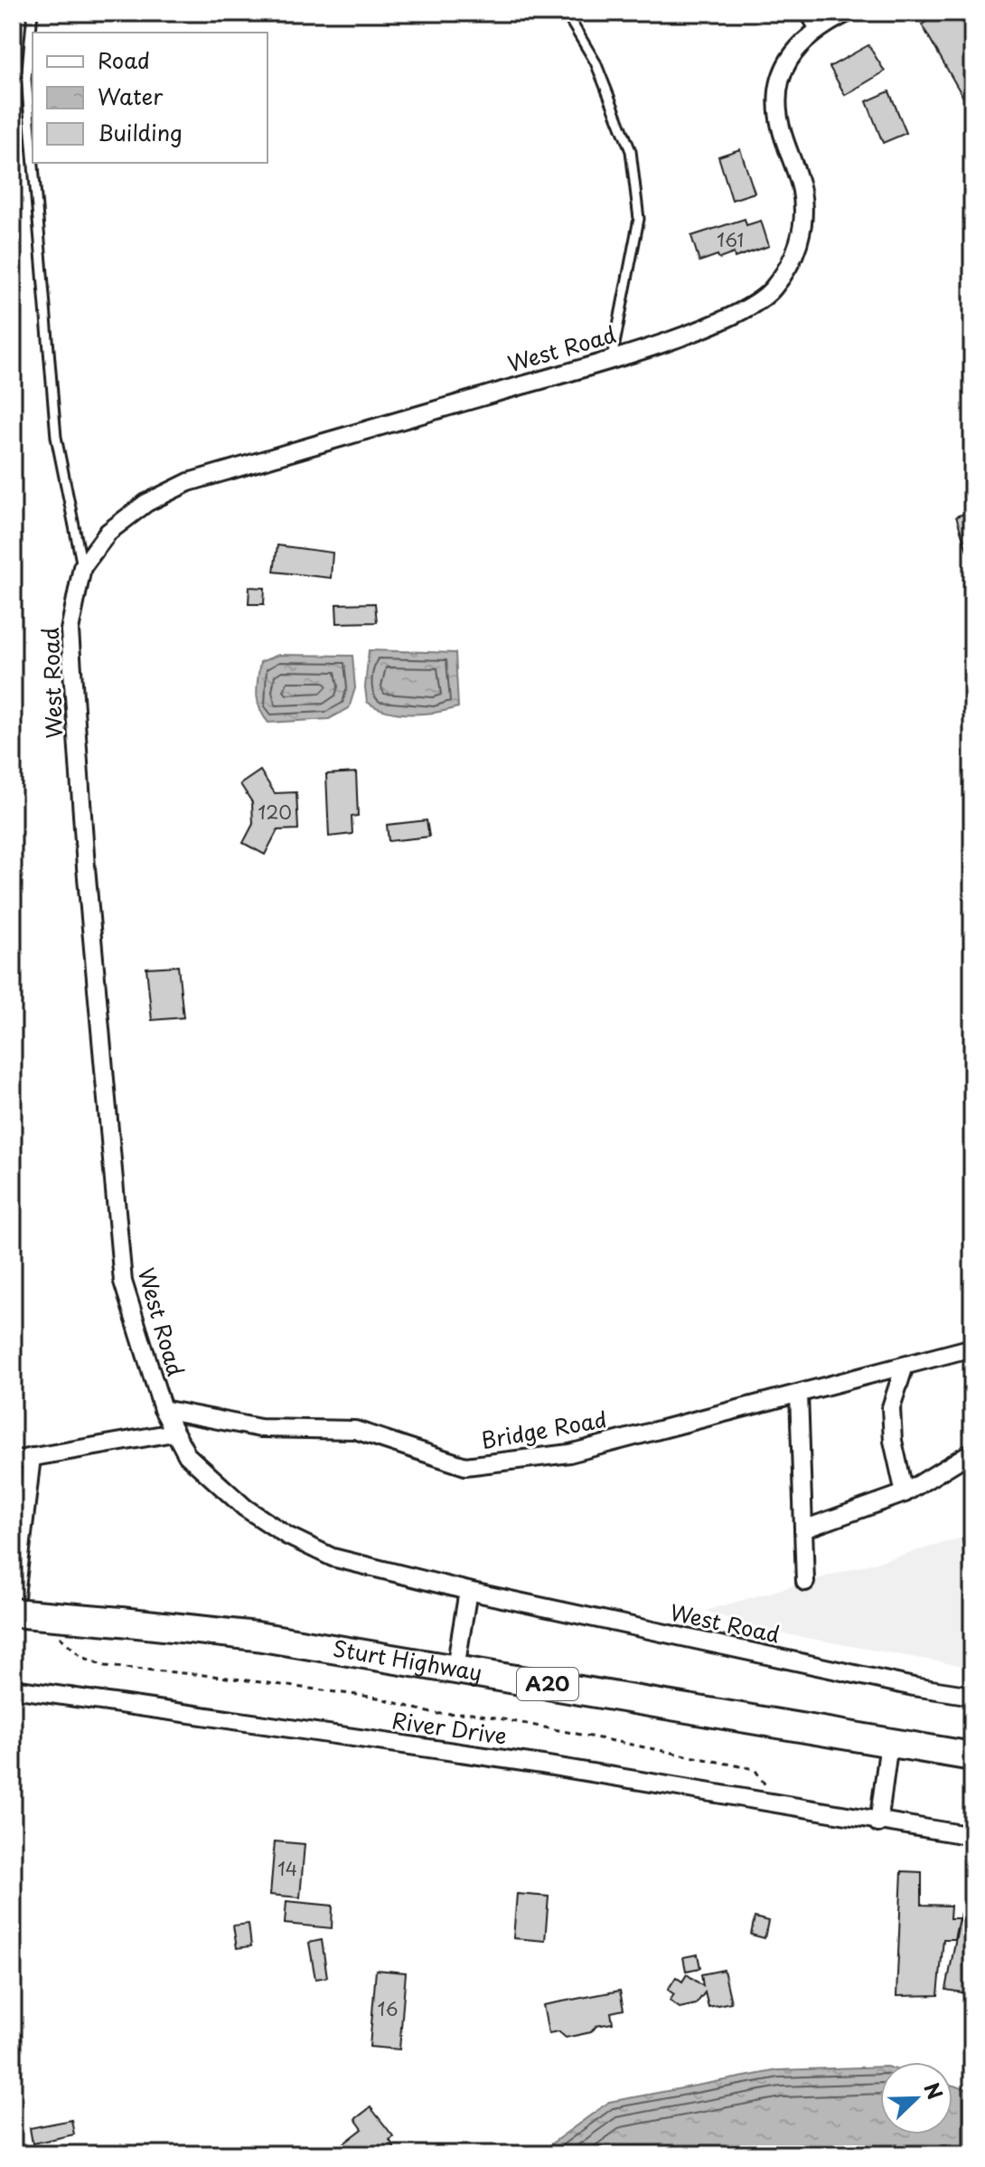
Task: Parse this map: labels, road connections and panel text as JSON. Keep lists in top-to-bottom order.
{
  "streets": {
    "highway": ["Sturt Highway", "A20"],
    "street": ["West Road", "Bridge Road", "River Drive"]
  },
  "crossings": [
    ["West Road", "Bridge Road"]
  ],
  "house_numbers": [
    "161",
    "120",
    "14",
    "16"
  ],
  "legend": ["Road", "Water", "Building"],
  "north": "top right"
}
